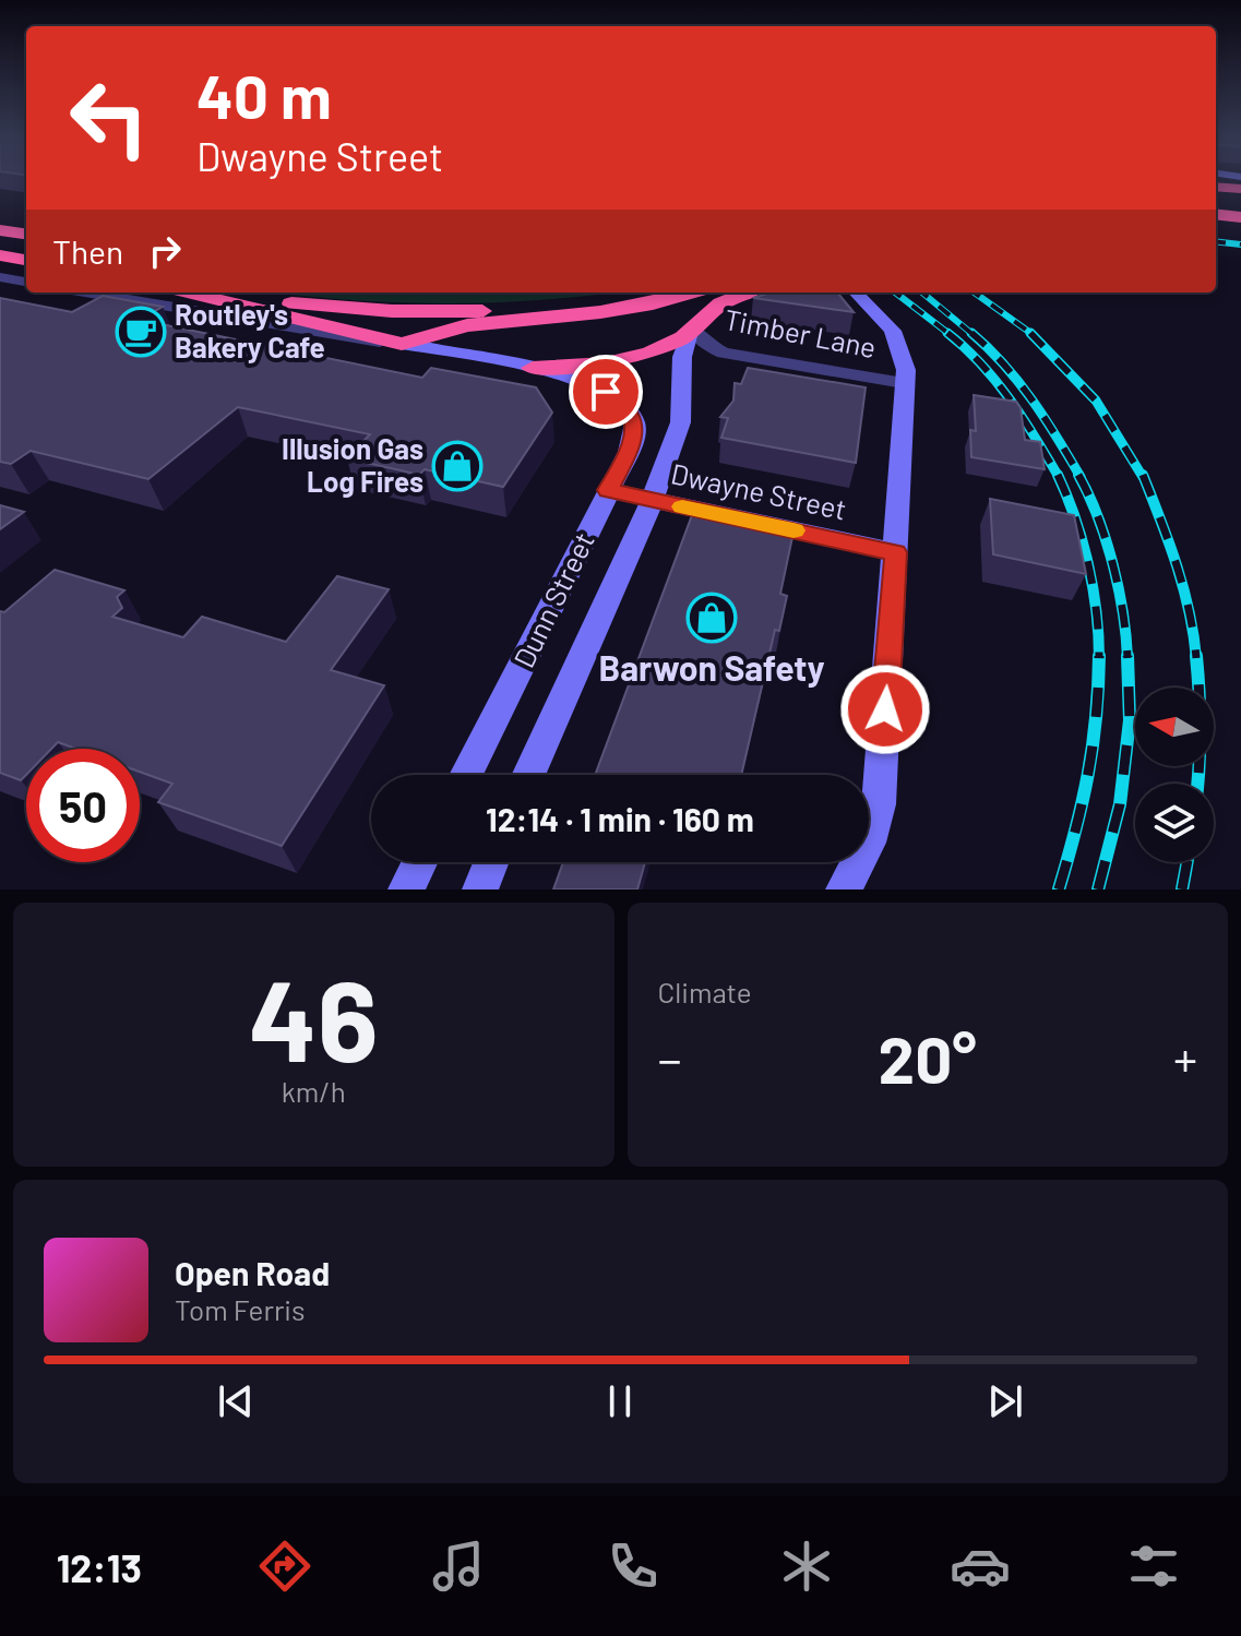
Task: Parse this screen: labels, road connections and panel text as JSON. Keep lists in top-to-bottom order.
{
  "streets": {
    "main road": ["Dwayne Street", "Dunn Street"],
    "street": ["Timber Lane"]
  },
  "crossings": [
    ["Timber Lane", "Dunn Street"],
    ["Dwayne Street", "Dunn Street"]
  ],
  "places": {
    "cafe": ["Routley's Bakery Cafe"],
    "shop": ["Illusion Gas Log Fires", "Barwon Safety"]
  },
  "north": "left",
  "page": {
    "turn": ["40 m", "Dwayne Street"],
    "then": "Then",
    "limit": "50",
    "trip": "12:14 · 1 min · 160 m",
    "tile": [
      ["46", "km/h"],
      "Climate"
    ],
    "heat": ["−", "20°", "+"],
    "song": ["Open Road", "Tom Ferris"],
    "tabs": "12:13"
  }
}
